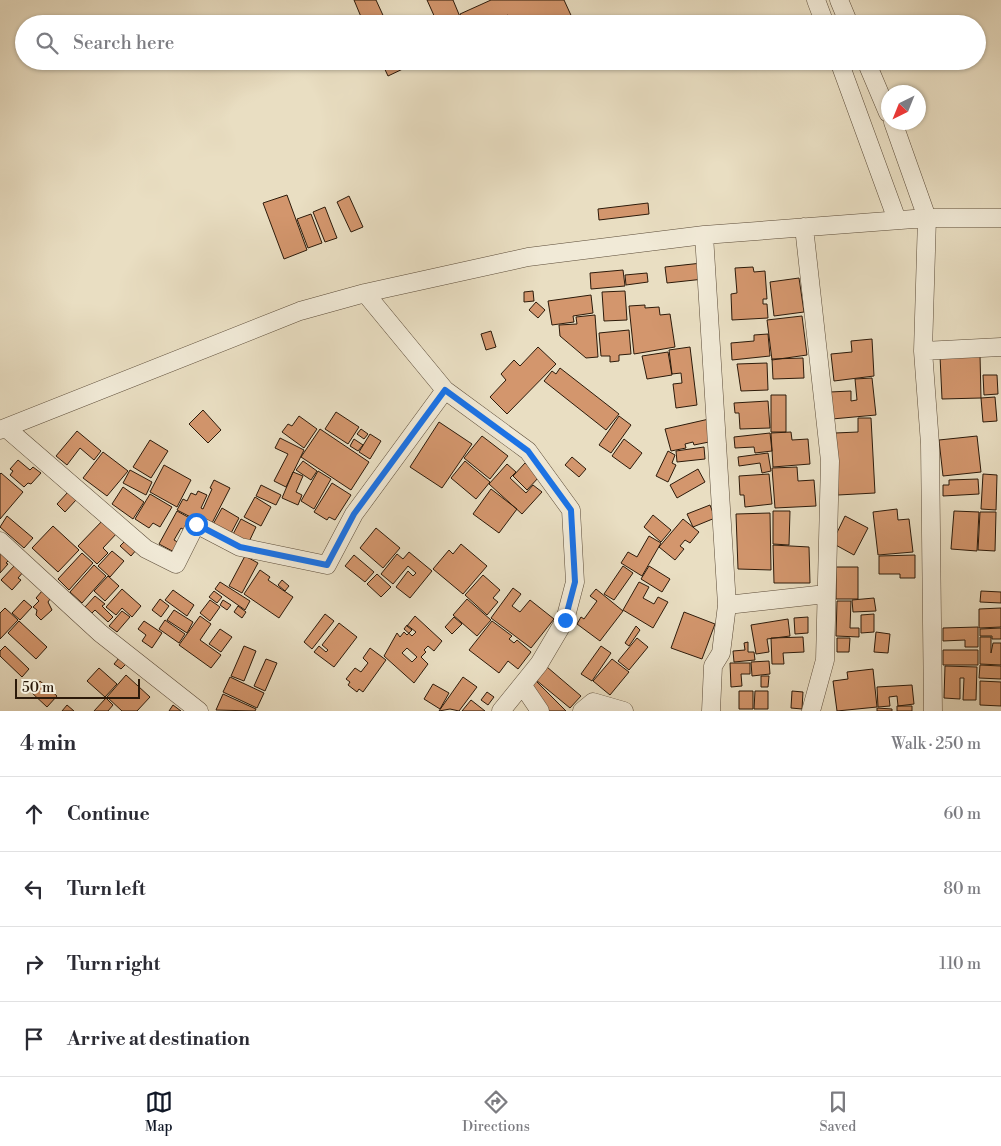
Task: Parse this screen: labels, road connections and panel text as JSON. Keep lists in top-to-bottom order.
{
  "scale_bar": "50 m",
  "north": "bottom left",
  "page": {
    "search": "Search here",
    "scale": "50 m",
    "heading": ["4 min", "Walk · 250 m"],
    "list": [
      ["Continue", "60 m"],
      ["Turn left", "80 m"],
      ["Turn right", "110 m"],
      "Arrive at destination"
    ],
    "nav": ["Map", "Directions", "Saved"]
  }
}
